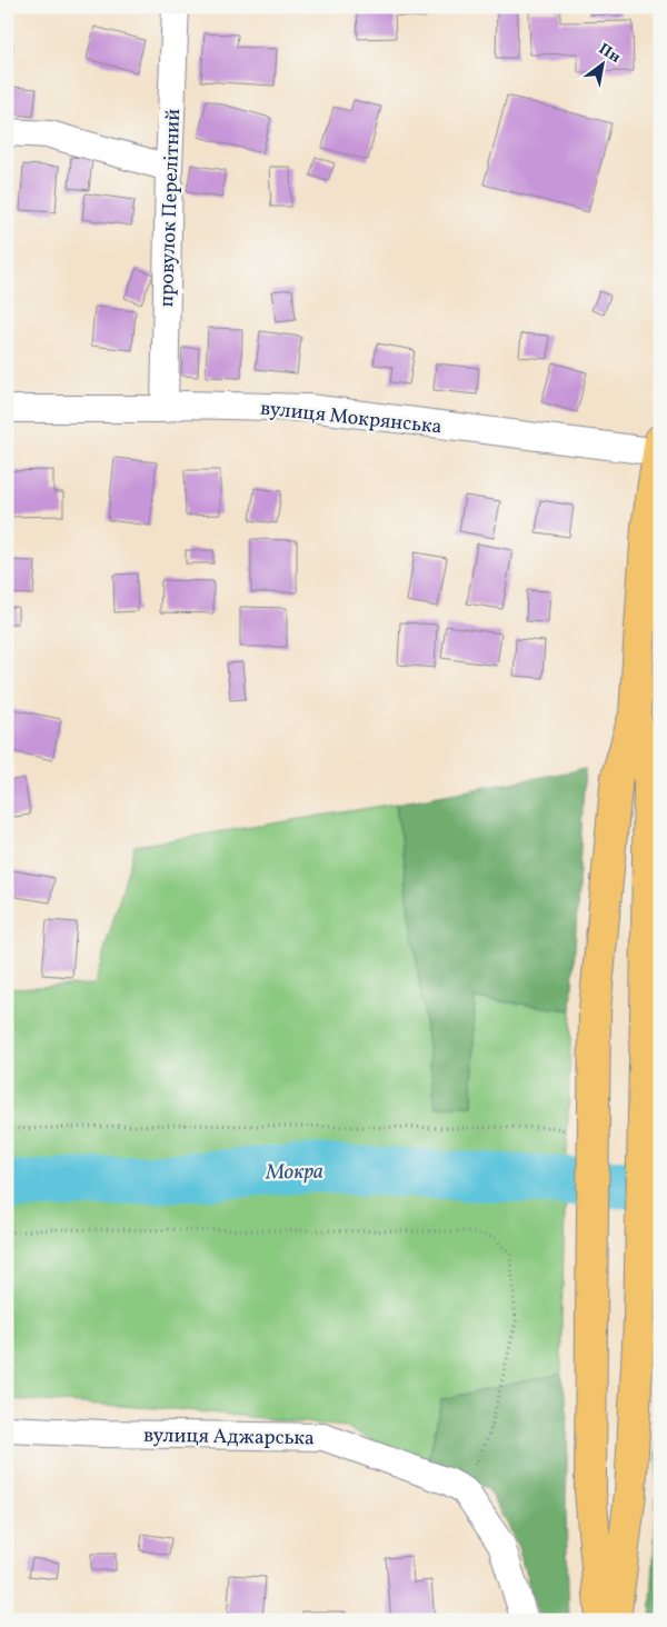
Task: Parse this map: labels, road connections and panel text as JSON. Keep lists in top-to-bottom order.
{
  "streets": {
    "street": ["провулок Перелітний", "вулиця Мокрянська", "вулиця Аджарська"]
  },
  "crossings": [
    ["провулок Перелітний", "вулиця Мокрянська"]
  ],
  "water": ["Мокра"],
  "north": "top right"
}
